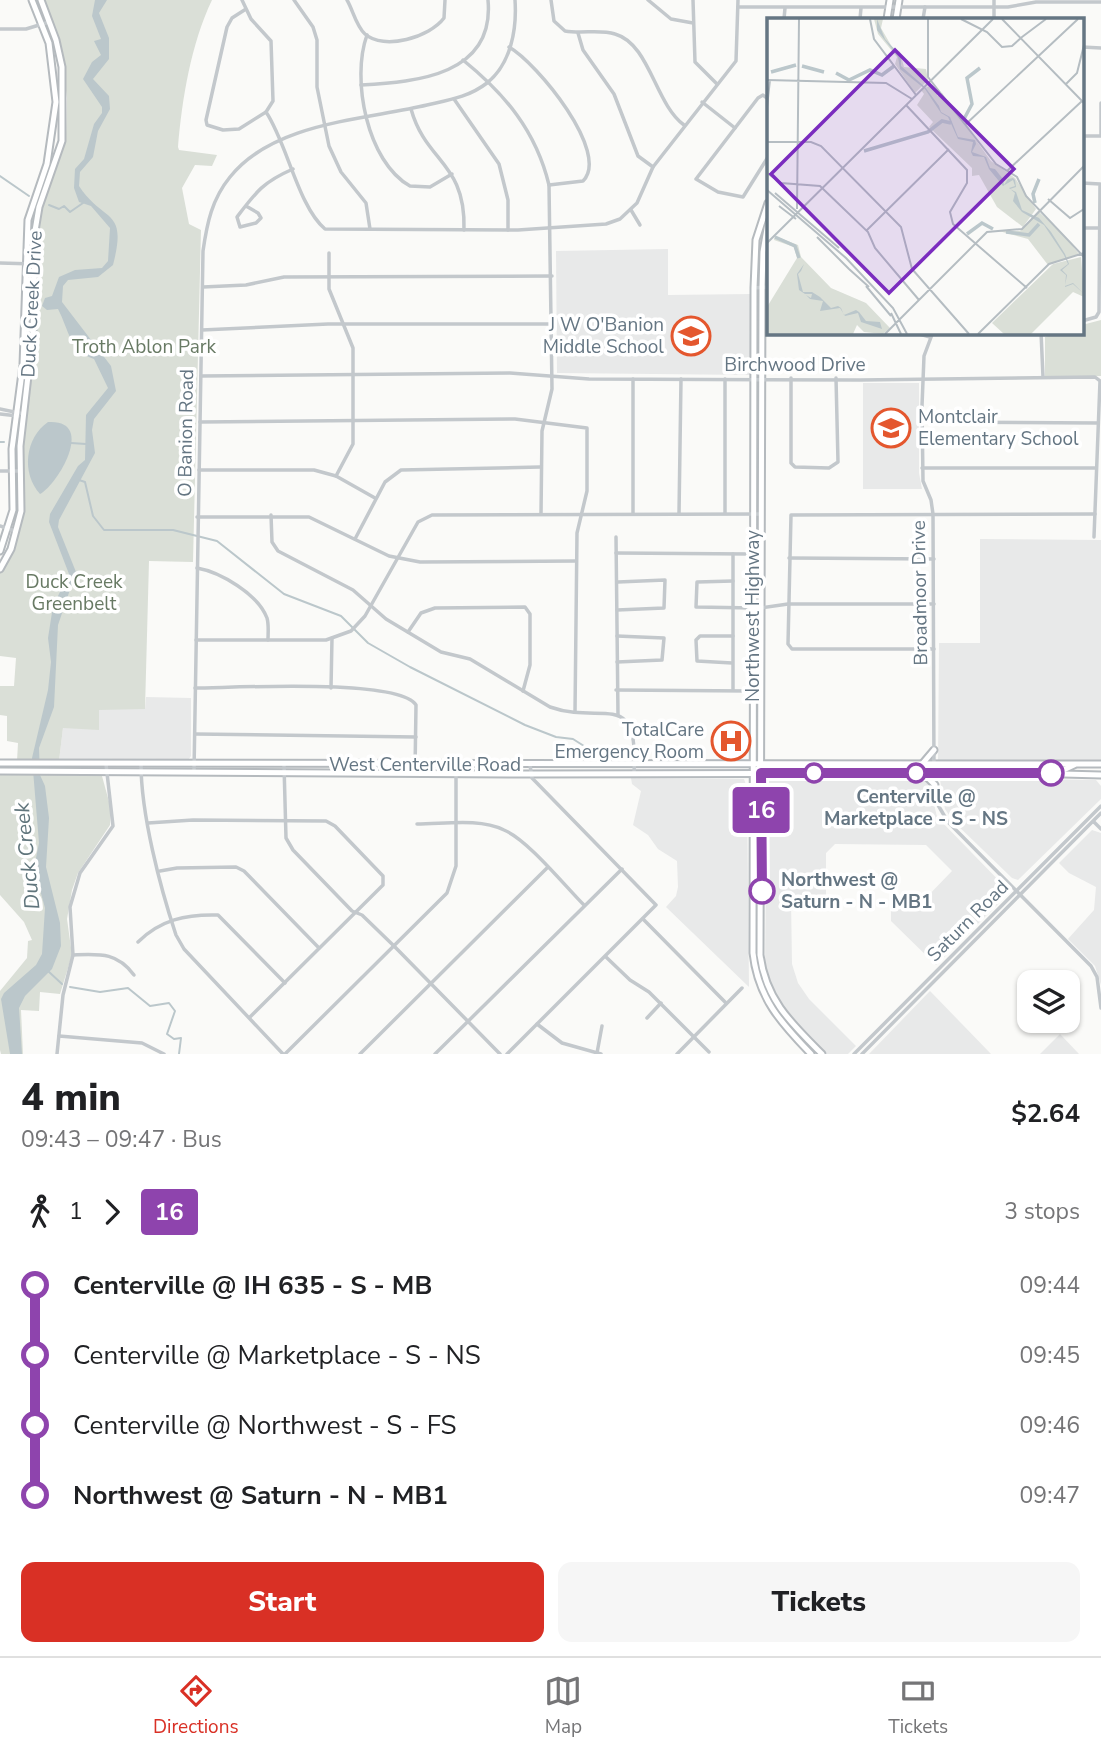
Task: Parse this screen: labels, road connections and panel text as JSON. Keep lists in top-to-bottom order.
{
  "streets": {
    "main road": ["Duck Creek Drive", "Northwest Highway", "West Centerville Road"],
    "street": [
      "Birchwood Drive",
      "O Banion Road",
      "Broadmoor Drive",
      "Saturn Road"
    ]
  },
  "crossings": [
    ["Birchwood Drive", "O Banion Road"],
    ["Birchwood Drive", "Broadmoor Drive"],
    ["Birchwood Drive", "Northwest Highway"],
    ["O Banion Road", "West Centerville Road"],
    ["Broadmoor Drive", "West Centerville Road"],
    ["Broadmoor Drive", "Saturn Road"],
    ["Northwest Highway", "West Centerville Road"]
  ],
  "water": ["Duck Creek"],
  "parks": ["Troth Ablon Park", "Duck Creek Greenbelt"],
  "places": {
    "school or university": ["J W O'Banion Middle School", "Montclair Elementary School"],
    "hospital": ["TotalCare Emergency Room"],
    "other": ["Centerville @ Marketplace - S - NS", "Northwest @ Saturn - N - MB1"]
  },
  "lines": ["bus line 16"],
  "page": {
    "on_map": "16",
    "heading": ["4 min", "09:43 – 09:47 · Bus", "$2.64"],
    "legs": ["1", "16", "3 stops"],
    "list": [
      {
        "name": "Centerville @ IH 635 - S - MB",
        "value": "09:44"
      },
      {
        "name": "Centerville @ Marketplace - S - NS",
        "value": "09:45"
      },
      {
        "name": "Centerville @ Northwest - S - FS",
        "value": "09:46"
      },
      {
        "name": "Northwest @ Saturn - N - MB1",
        "value": "09:47"
      }
    ],
    "buttons": ["Start", "Tickets"],
    "tabs": ["Directions", "Map", "Tickets"]
  }
}
